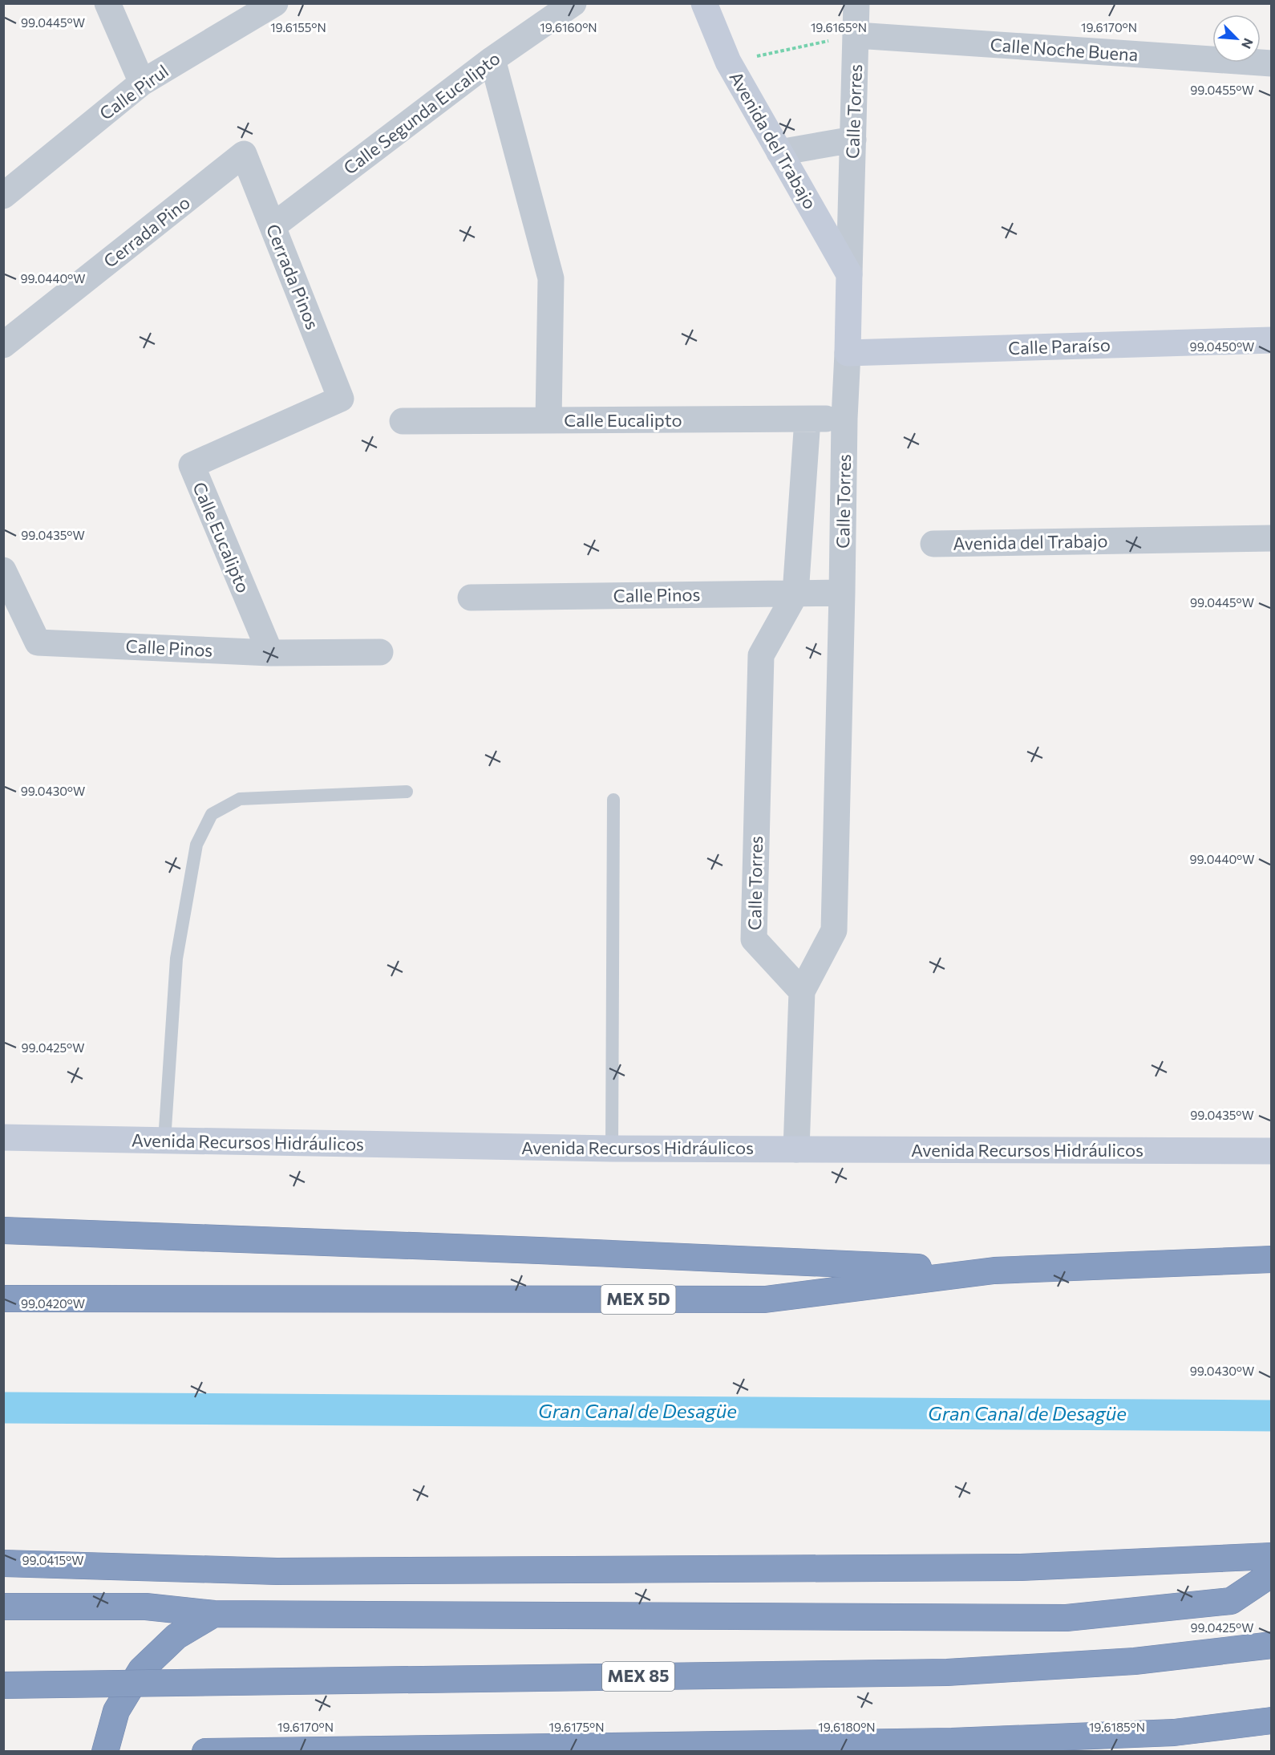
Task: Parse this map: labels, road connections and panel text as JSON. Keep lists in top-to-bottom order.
{
  "streets": {
    "highway": ["MEX 5D", "MEX 85"],
    "main road": [
      "Calle Torres",
      "Avenida del Trabajo",
      "Calle Paraíso",
      "Avenida Recursos Hidráulicos"
    ],
    "street": [
      "Calle Noche Buena",
      "Calle Pirul",
      "Calle Segunda Eucalipto",
      "Cerrada Pino",
      "Cerrada Pinos",
      "Calle Eucalipto",
      "Calle Pinos"
    ]
  },
  "crossings": [
    ["Calle Noche Buena", "Calle Torres"],
    ["Calle Torres", "Avenida del Trabajo"],
    ["Calle Torres", "Calle Paraíso"],
    ["Calle Torres", "Calle Eucalipto"],
    ["Calle Torres", "Calle Pinos"],
    ["Calle Torres", "Avenida Recursos Hidráulicos"],
    ["Calle Segunda Eucalipto", "Cerrada Pinos"],
    ["Cerrada Pino", "Cerrada Pinos"],
    ["Cerrada Pinos", "Calle Eucalipto"],
    ["Calle Eucalipto", "Calle Pinos"]
  ],
  "water": ["Gran Canal de Desagüe"],
  "north": "bottom right",
  "coordinates": [
    "99.0445°W",
    "19.6155°N",
    "19.6160°N",
    "19.6165°N",
    "19.6170°N",
    "99.0455°W",
    "99.0440°W",
    "99.0450°W",
    "99.0435°W",
    "99.0430°W",
    "99.0425°W",
    "99.0420°W",
    "99.0415°W",
    "19.6175°N",
    "19.6180°N",
    "19.6185°N"
  ]
}
